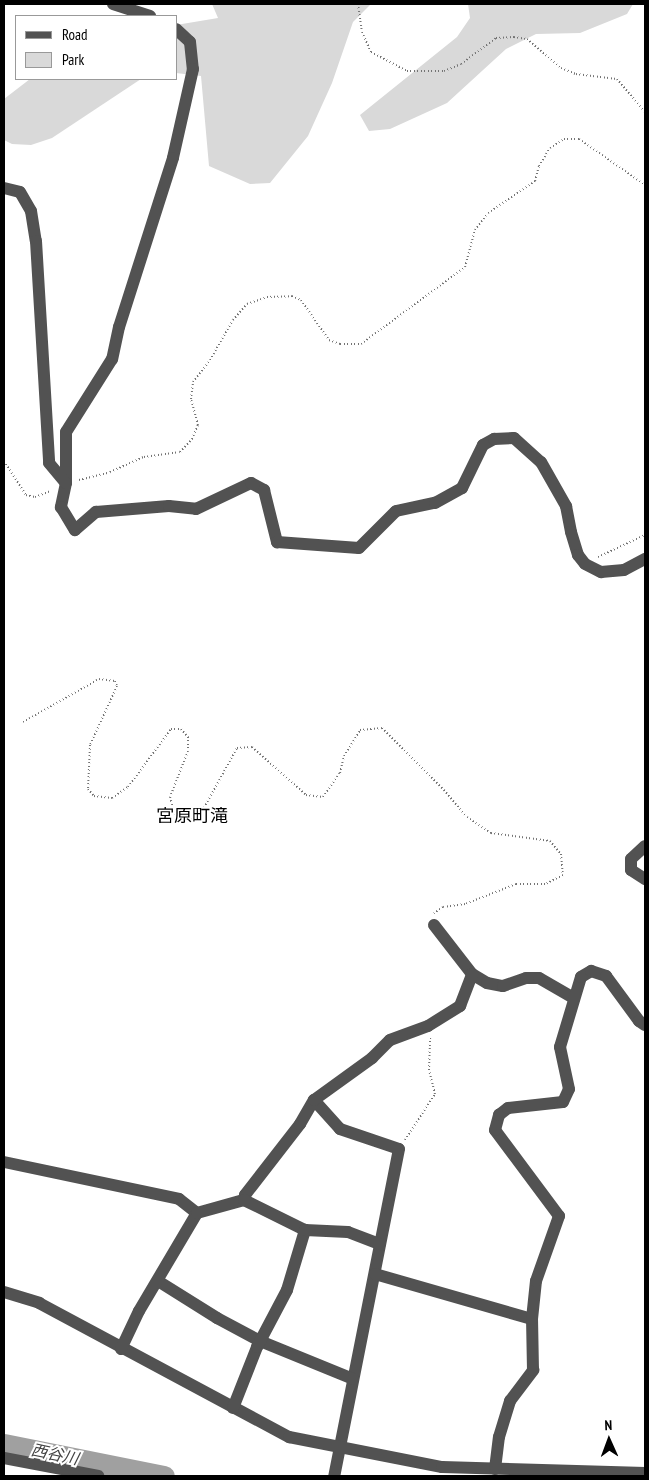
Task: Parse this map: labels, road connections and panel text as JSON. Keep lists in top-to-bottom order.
{
  "districts": ["宮原町滝"],
  "water": ["西谷川"],
  "legend": ["Road", "Park"],
  "north": "top"
}
